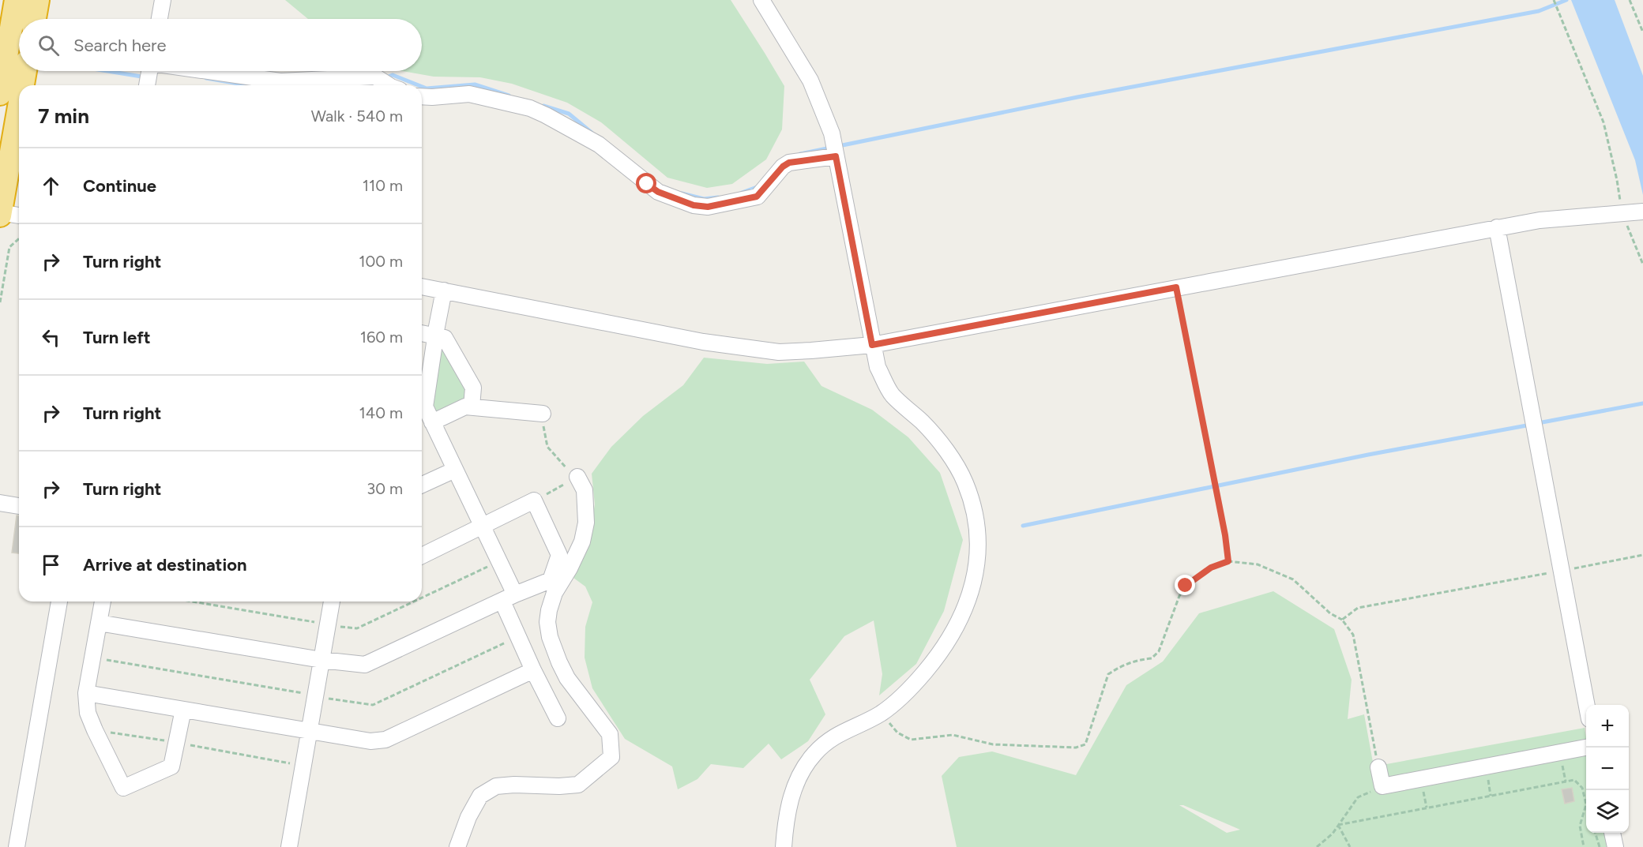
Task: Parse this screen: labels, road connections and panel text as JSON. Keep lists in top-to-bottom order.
{
  "page": {
    "search": "Search here",
    "heading": ["7 min", "Walk · 540 m"],
    "list": [
      ["Continue", "110 m"],
      ["Turn right", "100 m"],
      ["Turn left", "160 m"],
      ["Turn right", "140 m"],
      ["Turn right", "30 m"],
      "Arrive at destination"
    ],
    "map_buttons": ["+", "−"]
  }
}
